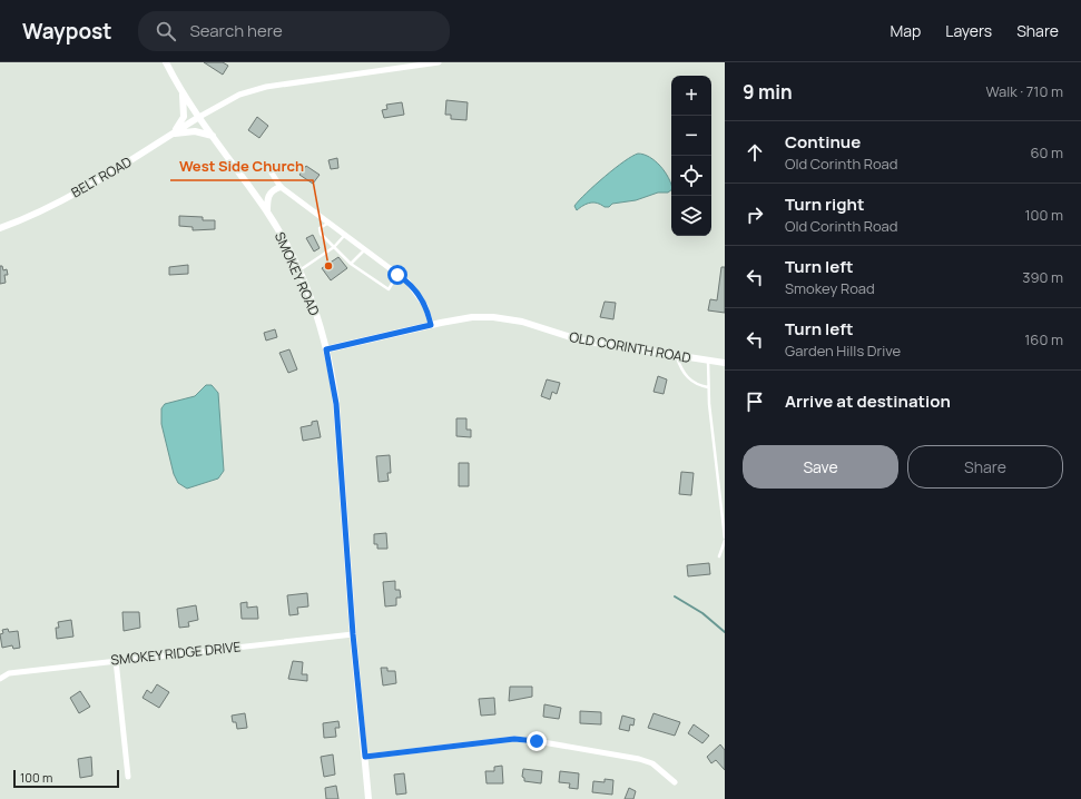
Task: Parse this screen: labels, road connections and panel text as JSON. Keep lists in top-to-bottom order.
{
  "streets": {
    "street": [
      "BELT ROAD",
      "SMOKEY ROAD",
      "OLD CORINTH ROAD",
      "SMOKEY RIDGE DRIVE"
    ]
  },
  "crossings": [
    ["BELT ROAD", "SMOKEY ROAD"],
    ["SMOKEY ROAD", "OLD CORINTH ROAD"],
    ["SMOKEY ROAD", "SMOKEY RIDGE DRIVE"]
  ],
  "places": ["West Side Church"],
  "scale_bar": "100 m",
  "page": {
    "header": "Waypost",
    "search": "Search here",
    "nav": ["Map", "Layers", "Share"],
    "heading": ["9 min", "Walk · 710 m"],
    "map_buttons": ["+", "−"],
    "list": [
      ["Continue", "Old Corinth Road", "60 m"],
      ["Turn right", "Old Corinth Road", "100 m"],
      ["Turn left", "Smokey Road", "390 m"],
      ["Turn left", "Garden Hills Drive", "160 m"],
      "Arrive at destination"
    ],
    "buttons": ["Save", "Share"],
    "scale": "100 m"
  }
}
